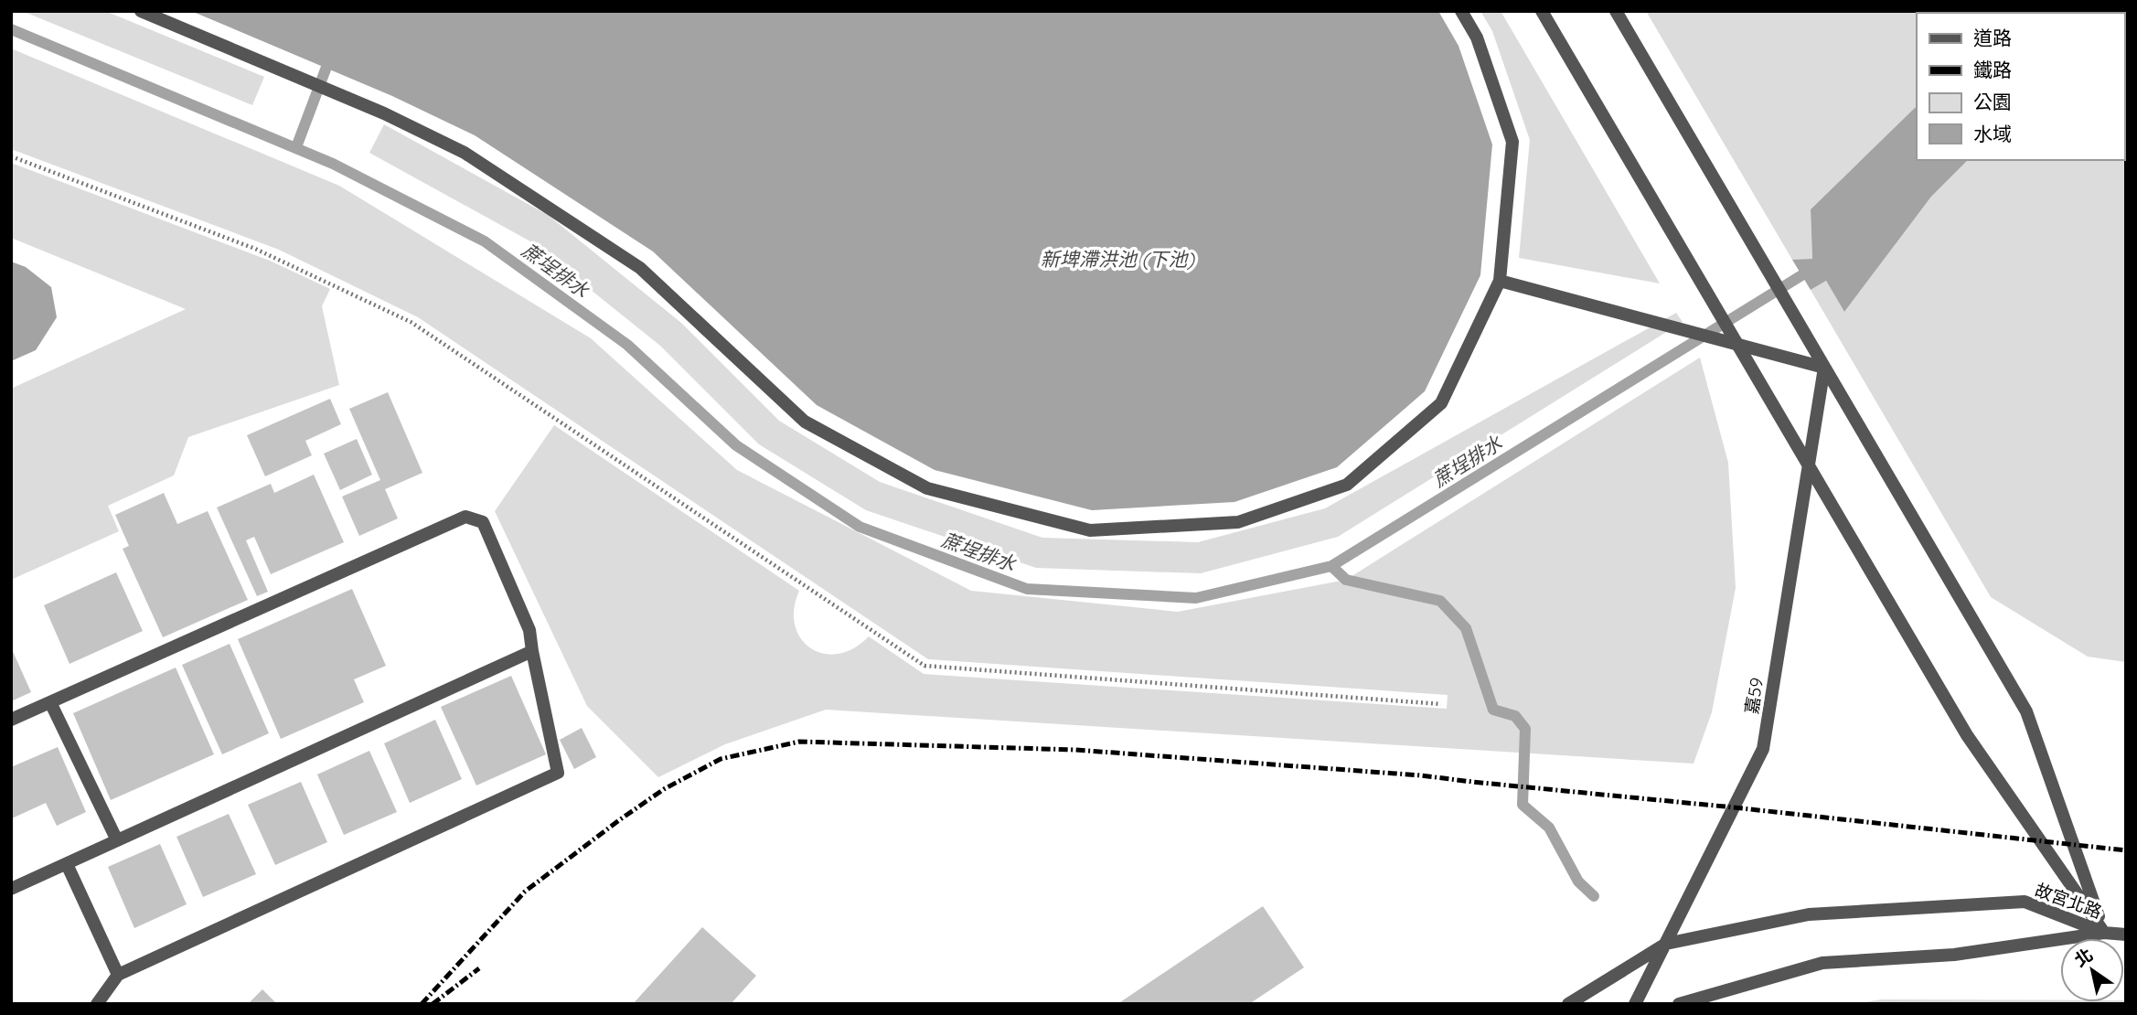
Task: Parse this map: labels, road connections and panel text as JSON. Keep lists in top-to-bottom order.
{
  "streets": {
    "street": ["嘉59", "故宮北路"]
  },
  "crossings": [
    ["嘉59", "故宮北路"]
  ],
  "water": ["新埤滯洪池 (下池)", "蔗埕排水"],
  "legend": [
    "道路",
    "鐵路",
    "公園",
    "水域"
  ],
  "north": "top left"
}
